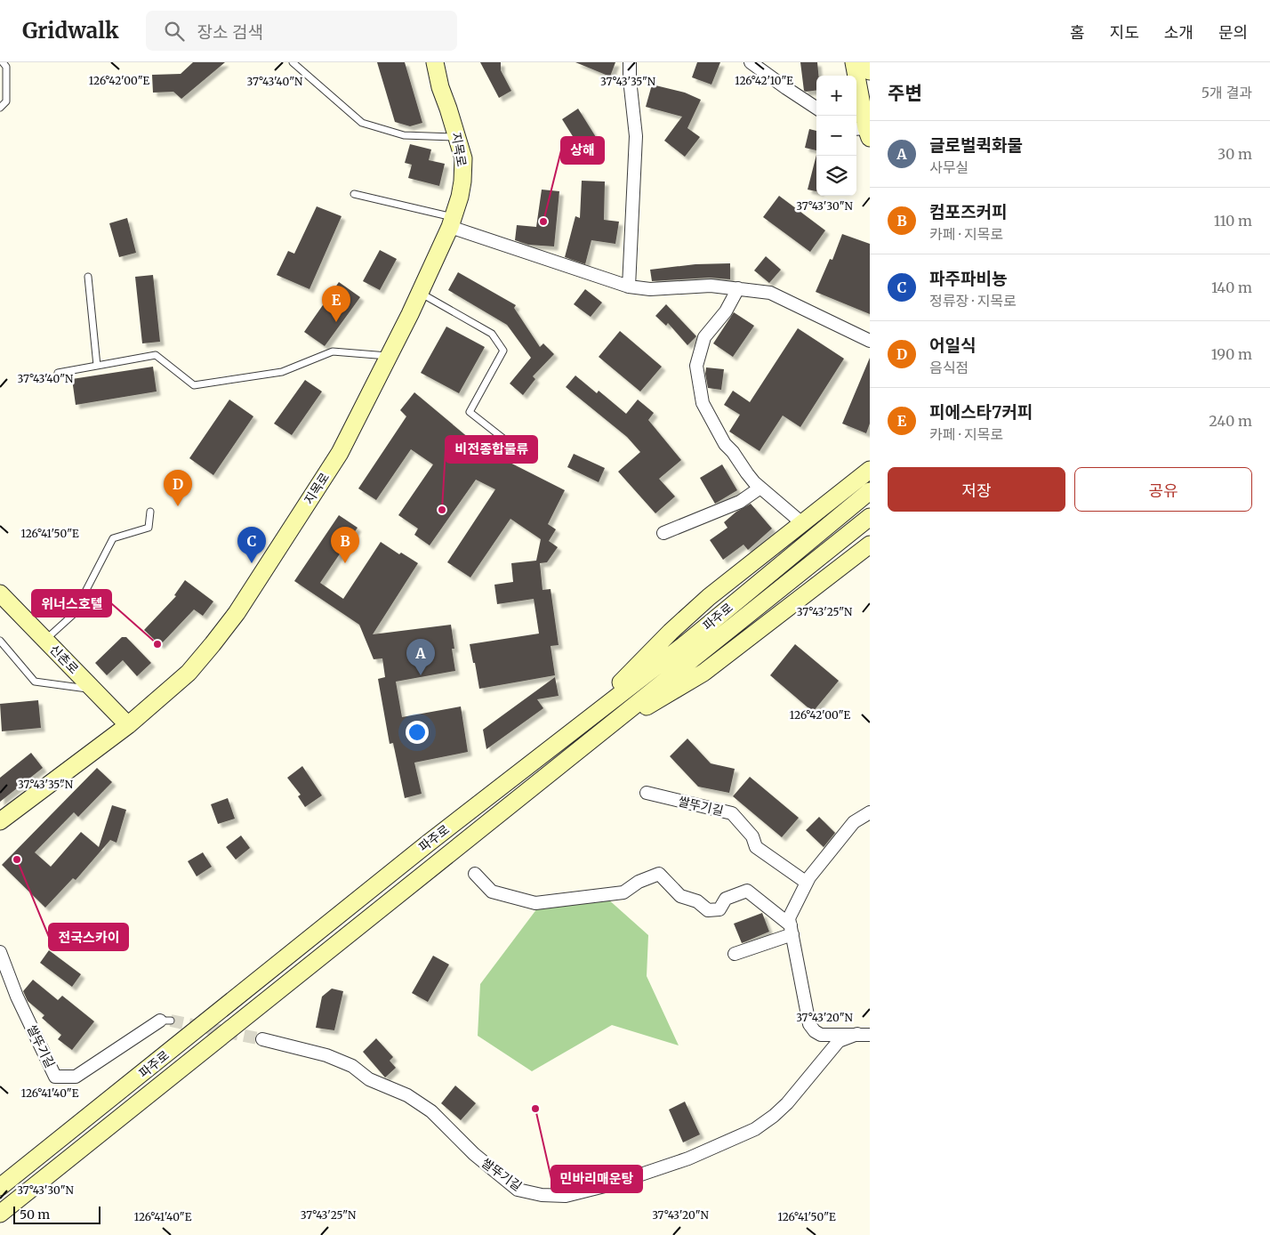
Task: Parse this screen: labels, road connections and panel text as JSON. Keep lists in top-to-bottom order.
{
  "streets": {
    "main road": ["지목로", "파주로", "신촌로"],
    "street": ["쌀뚜기길"]
  },
  "crossings": [
    ["지목로", "신촌로"]
  ],
  "places": [
    "상해",
    "비전종합물류",
    "위너스호텔",
    "전국스카이",
    "민바리매운탕"
  ],
  "scale_bar": "50 m",
  "page": {
    "header": "Gridwalk",
    "search": "장소 검색",
    "nav": [
      "홈",
      "지도",
      "소개",
      "문의"
    ],
    "heading": ["주변", "5개 결과"],
    "map_buttons": ["+", "−"],
    "list": [
      {
        "mark": "A",
        "name": "글로벌퀵화물",
        "note": "사무실",
        "value": "30 m"
      },
      {
        "mark": "B",
        "name": "컴포즈커피",
        "note": "카페 · 지목로",
        "value": "110 m"
      },
      {
        "mark": "C",
        "name": "파주파비뇽",
        "note": "정류장 · 지목로",
        "value": "140 m"
      },
      {
        "mark": "D",
        "name": "어일식",
        "note": "음식점",
        "value": "190 m"
      },
      {
        "mark": "E",
        "name": "피에스타7커피",
        "note": "카페 · 지목로",
        "value": "240 m"
      }
    ],
    "pins": [
      "E",
      "D",
      "B",
      "C",
      "A"
    ],
    "buttons": ["저장", "공유"],
    "scale": "50 m"
  },
  "coordinates": [
    "126°42'10\"E",
    "126°42'00\"E",
    "37°43'40\"N",
    "37°43'35\"N",
    "37°43'30\"N",
    "126°41'50\"E",
    "37°43'25\"N",
    "37°43'20\"N",
    "126°41'40\"E"
  ]
}
